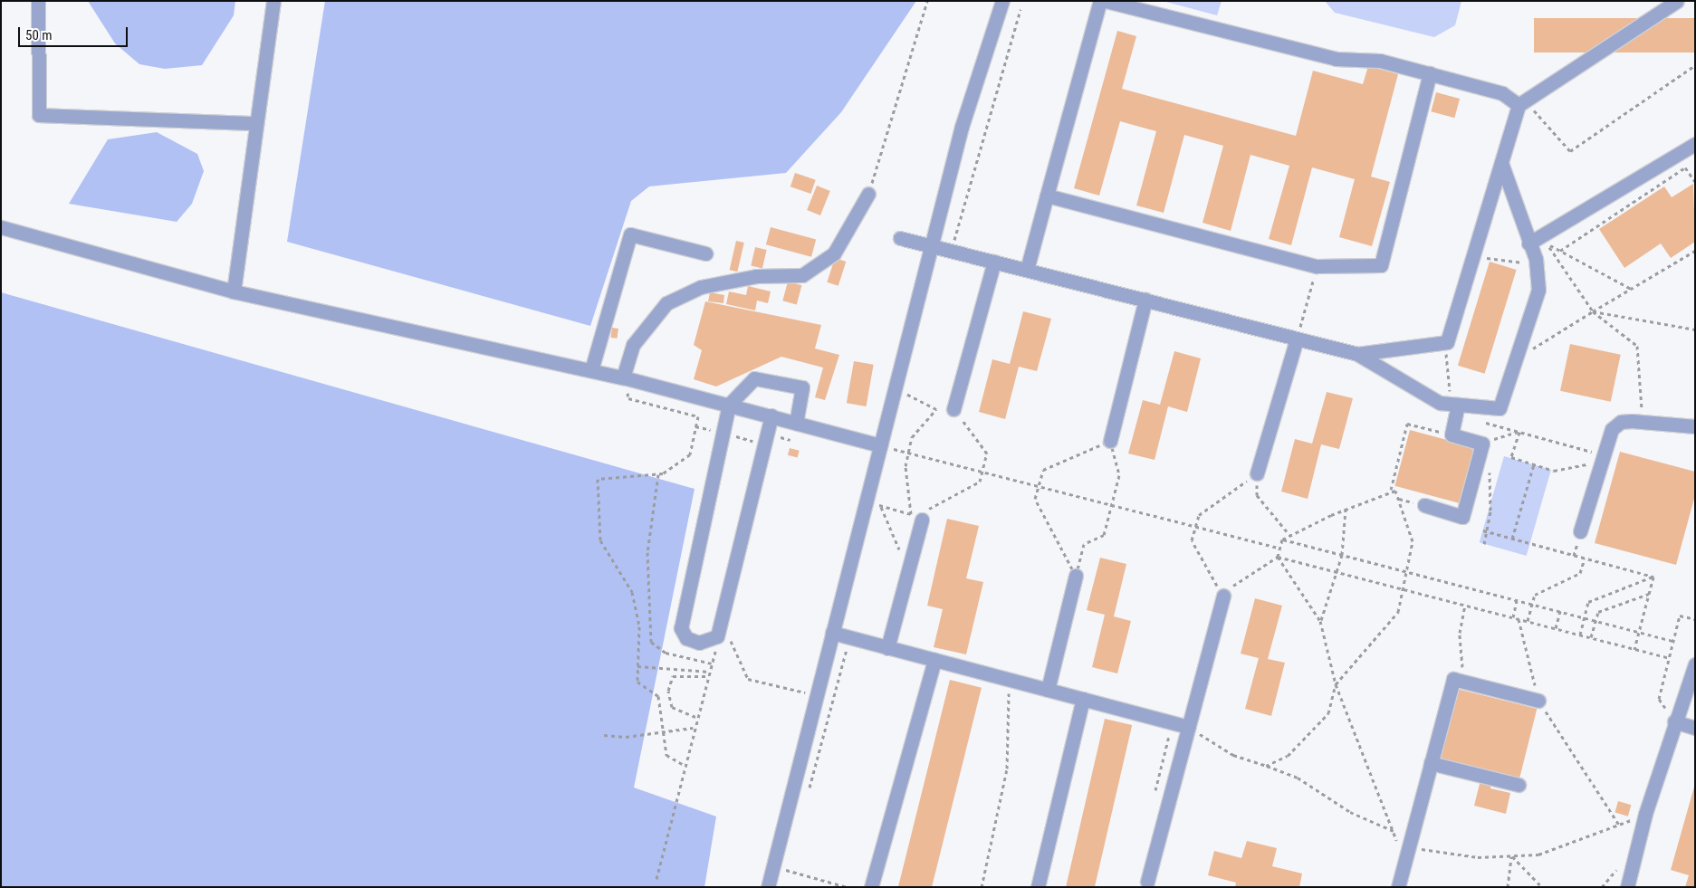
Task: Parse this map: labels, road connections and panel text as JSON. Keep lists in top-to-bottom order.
{
  "scale_bar": "50 m"
}
